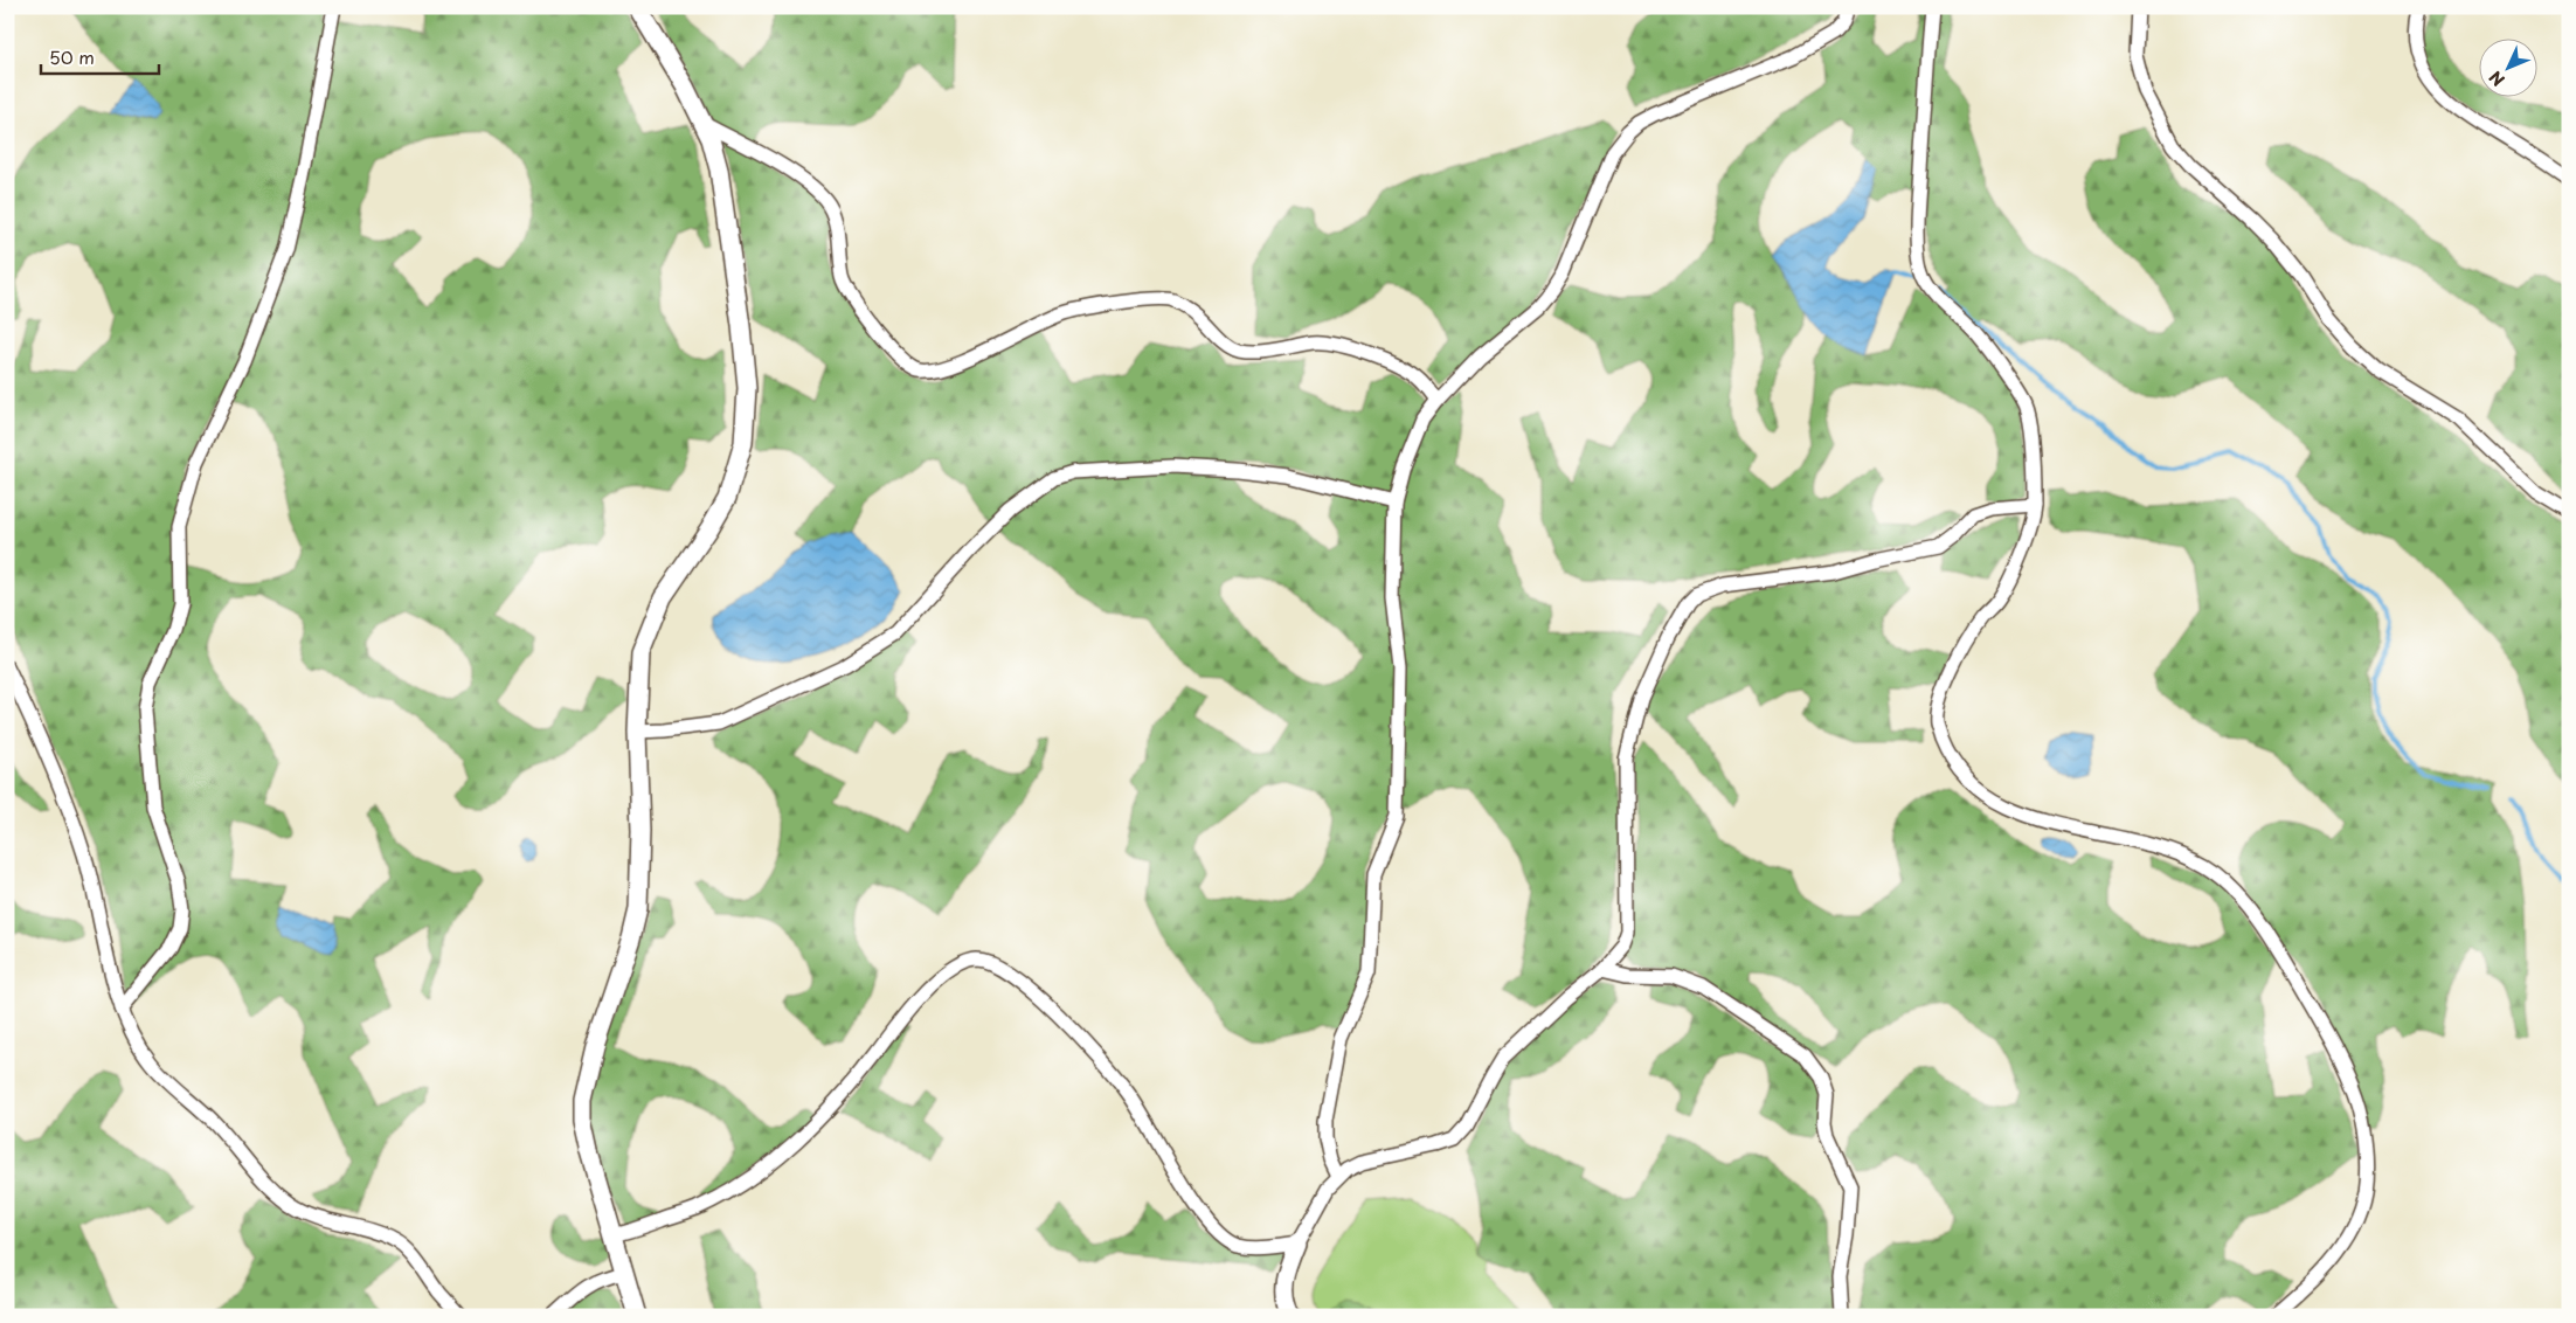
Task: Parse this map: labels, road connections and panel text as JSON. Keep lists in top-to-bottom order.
{
  "scale_bar": "50 m",
  "north": "bottom left"
}
